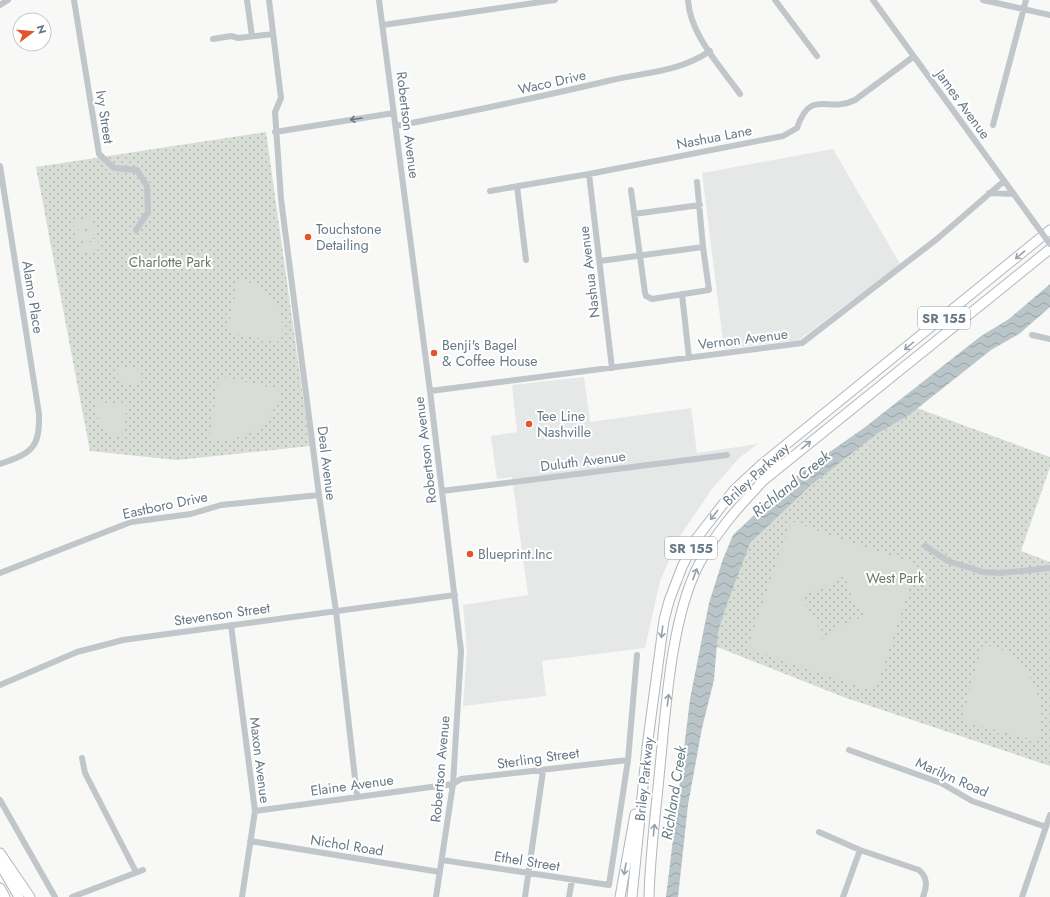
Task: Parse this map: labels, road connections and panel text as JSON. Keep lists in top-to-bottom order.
{
  "streets": {
    "highway": ["SR 155", "Briley Parkway"],
    "street": [
      "Waco Drive",
      "James Avenue",
      "Ivy Street",
      "Robertson Avenue",
      "Nashua Lane",
      "Nashua Avenue",
      "Alamo Place",
      "Vernon Avenue",
      "Duluth Avenue",
      "Deal Avenue",
      "Eastboro Drive",
      "Stevenson Street",
      "Sterling Street",
      "Maxon Avenue",
      "Marilyn Road",
      "Elaine Avenue",
      "Nichol Road",
      "Ethel Street"
    ]
  },
  "crossings": [
    ["Waco Drive", "Robertson Avenue"],
    ["James Avenue", "Nashua Lane"],
    ["James Avenue", "Vernon Avenue"],
    ["Robertson Avenue", "Vernon Avenue"],
    ["Robertson Avenue", "Duluth Avenue"],
    ["Robertson Avenue", "Stevenson Street"],
    ["Robertson Avenue", "Sterling Street"],
    ["Robertson Avenue", "Elaine Avenue"],
    ["Robertson Avenue", "Nichol Road"],
    ["Robertson Avenue", "Ethel Street"],
    ["Nashua Lane", "Nashua Avenue"],
    ["Nashua Avenue", "Vernon Avenue"],
    ["Deal Avenue", "Eastboro Drive"],
    ["Deal Avenue", "Stevenson Street"],
    ["Deal Avenue", "Elaine Avenue"],
    ["Stevenson Street", "Maxon Avenue"],
    ["Sterling Street", "Elaine Avenue"],
    ["Sterling Street", "Ethel Street"],
    ["Maxon Avenue", "Elaine Avenue"],
    ["Maxon Avenue", "Nichol Road"]
  ],
  "water": ["Richland Creek"],
  "parks": ["Charlotte Park", "West Park"],
  "places": [
    "Touchstone Detailing",
    "Benji's Bagel & Coffee House",
    "Tee Line Nashville",
    "Blueprint.Inc"
  ],
  "north": "right"
}
